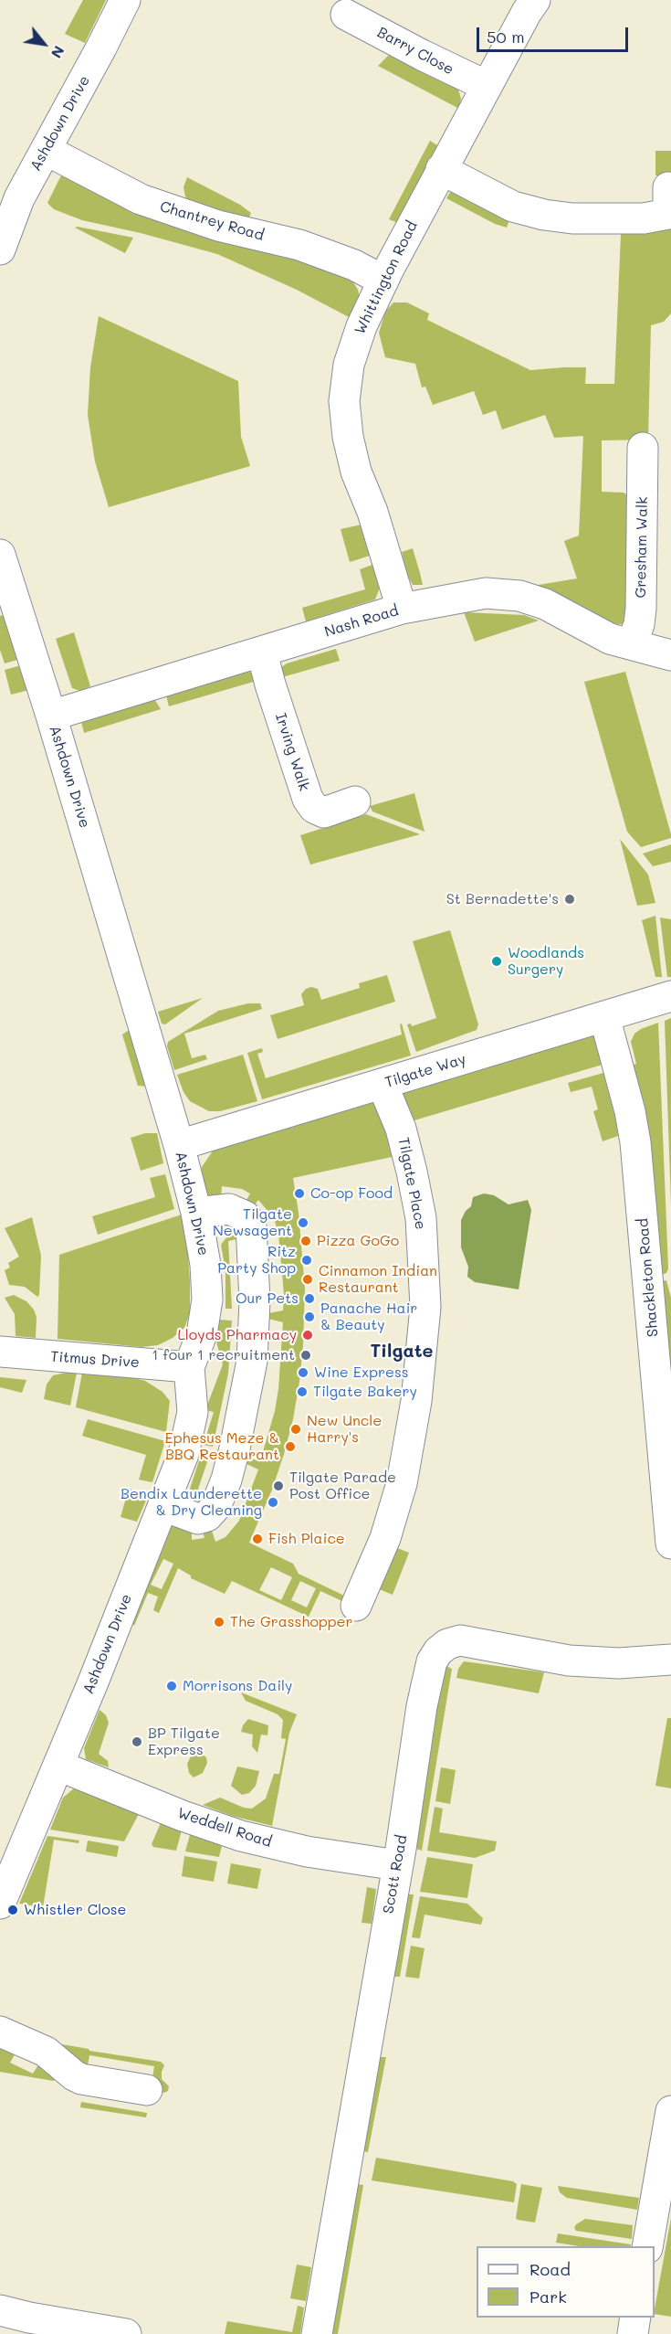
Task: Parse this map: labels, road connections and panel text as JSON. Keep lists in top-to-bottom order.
{
  "streets": {
    "street": [
      "Barry Close",
      "Ashdown Drive",
      "Chantrey Road",
      "Whittington Road",
      "Gresham Walk",
      "Nash Road",
      "Irving Walk",
      "Tilgate Way",
      "Tilgate Place",
      "Shackleton Road",
      "Titmus Drive",
      "Weddell Road",
      "Scott Road"
    ]
  },
  "crossings": [
    ["Barry Close", "Whittington Road"],
    ["Ashdown Drive", "Chantrey Road"],
    ["Ashdown Drive", "Nash Road"],
    ["Ashdown Drive", "Tilgate Way"],
    ["Ashdown Drive", "Titmus Drive"],
    ["Ashdown Drive", "Weddell Road"],
    ["Chantrey Road", "Whittington Road"],
    ["Whittington Road", "Nash Road"],
    ["Gresham Walk", "Nash Road"],
    ["Nash Road", "Irving Walk"],
    ["Tilgate Way", "Tilgate Place"],
    ["Tilgate Way", "Shackleton Road"],
    ["Weddell Road", "Scott Road"]
  ],
  "districts": ["Tilgate"],
  "places": [
    "St Bernadette's",
    "Woodlands Surgery",
    "Co-op Food",
    "Tilgate Newsagent",
    "Pizza GoGo",
    "Ritz Party Shop",
    "Cinnamon Indian Restaurant",
    "Our Pets",
    "Panache Hair & Beauty",
    "Lloyds Pharmacy",
    "1 four 1 recruitment",
    "Wine Express",
    "Tilgate Bakery",
    "New Uncle Harry's",
    "Ephesus Meze & BBQ Restaurant",
    "Tilgate Parade Post Office",
    "Bendix Launderette & Dry Cleaning",
    "Fish Plaice",
    "The Grasshopper",
    "Morrisons Daily",
    "BP Tilgate Express",
    "Whistler Close"
  ],
  "legend": ["Road", "Park"],
  "scale_bar": "50 m",
  "north": "bottom right"
}
